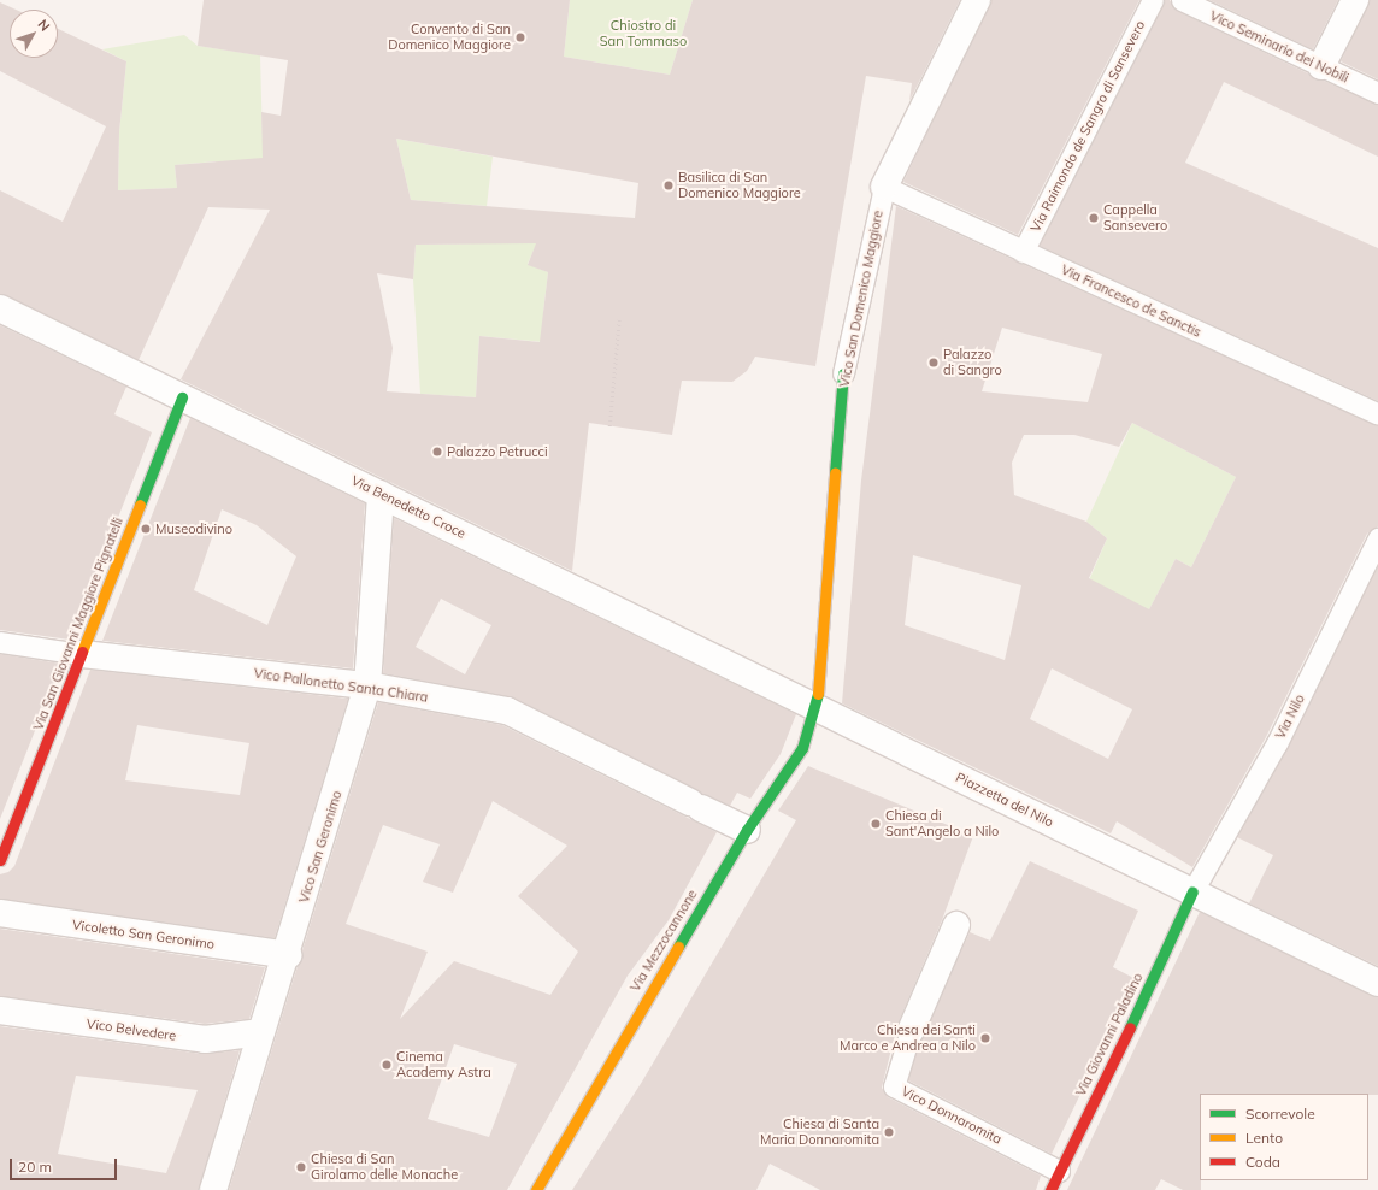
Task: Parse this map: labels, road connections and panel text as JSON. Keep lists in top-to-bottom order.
{
  "streets": {
    "street": [
      "Vico San Domenico Maggiore",
      "Via Benedetto Croce",
      "Via San Giovanni Maggiore Pignatelli",
      "Vico Pallonetto Santa Chiara",
      "Piazzetta del Nilo",
      "Vico San Geronimo",
      "Vicoletto San Geronimo",
      "Via Mezzocannone",
      "Vico Belvedere",
      "Via Giovanni Paladino",
      "Vico Donnaromita"
    ],
    "lane": [
      "Vico Seminario dei Nobili",
      "Via Raimondo de Sangro di Sansevero",
      "Via Francesco de Sanctis",
      "Via Nilo"
    ]
  },
  "crossings": [
    ["Via Raimondo de Sangro di Sansevero", "Via Francesco de Sanctis"],
    ["Vico San Domenico Maggiore", "Via Francesco de Sanctis"],
    ["Vico San Domenico Maggiore", "Via Benedetto Croce"],
    ["Vico San Domenico Maggiore", "Piazzetta del Nilo"],
    ["Vico San Domenico Maggiore", "Via Mezzocannone"],
    ["Via Benedetto Croce", "Via San Giovanni Maggiore Pignatelli"],
    ["Via Benedetto Croce", "Piazzetta del Nilo"],
    ["Via Benedetto Croce", "Vico San Geronimo"],
    ["Via Benedetto Croce", "Via Mezzocannone"],
    ["Via San Giovanni Maggiore Pignatelli", "Vico Pallonetto Santa Chiara"],
    ["Vico Pallonetto Santa Chiara", "Vico San Geronimo"],
    ["Vico Pallonetto Santa Chiara", "Via Mezzocannone"],
    ["Via Nilo", "Piazzetta del Nilo"],
    ["Via Nilo", "Via Giovanni Paladino"],
    ["Piazzetta del Nilo", "Via Mezzocannone"],
    ["Piazzetta del Nilo", "Via Giovanni Paladino"],
    ["Vico San Geronimo", "Vicoletto San Geronimo"],
    ["Vico San Geronimo", "Vico Belvedere"],
    ["Via Giovanni Paladino", "Vico Donnaromita"]
  ],
  "parks": ["Chiostro di San Tommaso"],
  "places": [
    "Convento di San Domenico Maggiore",
    "Basilica di San Domenico Maggiore",
    "Cappella Sansevero",
    "Palazzo di Sangro",
    "Palazzo Petrucci",
    "Museodivino",
    "Chiesa di Sant'Angelo a Nilo",
    "Chiesa dei Santi Marco e Andrea a Nilo",
    "Cinema Academy Astra",
    "Chiesa di Santa Maria Donnaromita",
    "Chiesa di San Girolamo delle Monache"
  ],
  "legend": ["Scorrevole", "Lento", "Coda"],
  "scale_bar": "20 m",
  "north": "top right"
}
